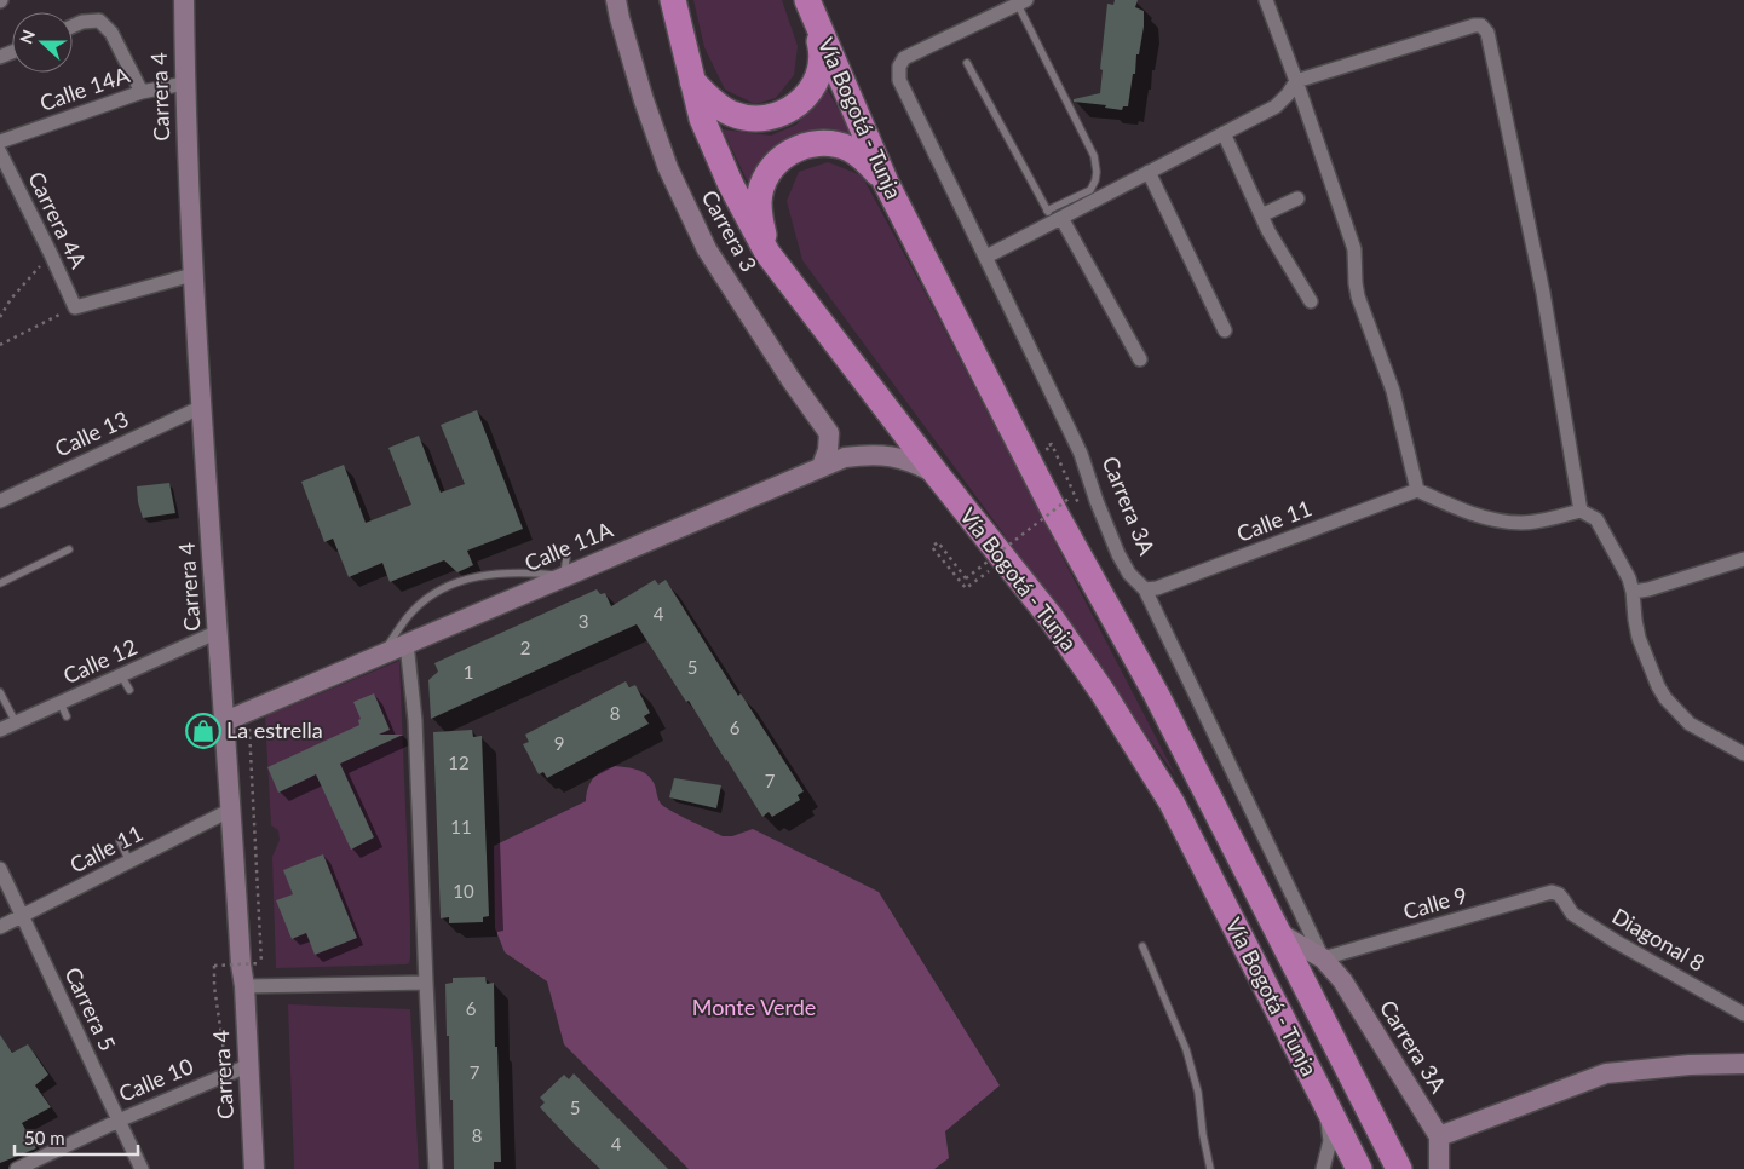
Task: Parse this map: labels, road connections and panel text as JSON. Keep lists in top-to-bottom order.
{
  "streets": {
    "highway": ["Vía Bogotá - Tunja"],
    "street": [
      "Calle 14A",
      "Carrera 4",
      "Carrera 4A",
      "Carrera 3",
      "Calle 13",
      "Carrera 3A",
      "Calle 11",
      "Calle 11A",
      "Calle 12",
      "Calle 9",
      "Diagonal 8",
      "Carrera 5",
      "Calle 10"
    ]
  },
  "crossings": [
    ["Calle 14A", "Carrera 4"],
    ["Carrera 4", "Calle 13"],
    ["Carrera 4", "Calle 11"],
    ["Carrera 4", "Calle 11A"],
    ["Carrera 4", "Calle 12"],
    ["Carrera 4", "Calle 10"],
    ["Vía Bogotá - Tunja", "Carrera 3A"],
    ["Vía Bogotá - Tunja", "Calle 11A"],
    ["Carrera 3", "Calle 11A"],
    ["Carrera 3A", "Calle 11"],
    ["Carrera 3A", "Calle 9"],
    ["Calle 11", "Carrera 5"],
    ["Calle 9", "Diagonal 8"],
    ["Carrera 5", "Calle 10"]
  ],
  "parks": ["Monte Verde"],
  "places": {
    "shop": ["La estrella"]
  },
  "house_numbers": [
    "4",
    "3",
    "2",
    "5",
    "1",
    "8",
    "6",
    "9",
    "12",
    "7",
    "11",
    "10",
    "6",
    "7",
    "5",
    "8",
    "4"
  ],
  "scale_bar": "50 m",
  "north": "left"
}
